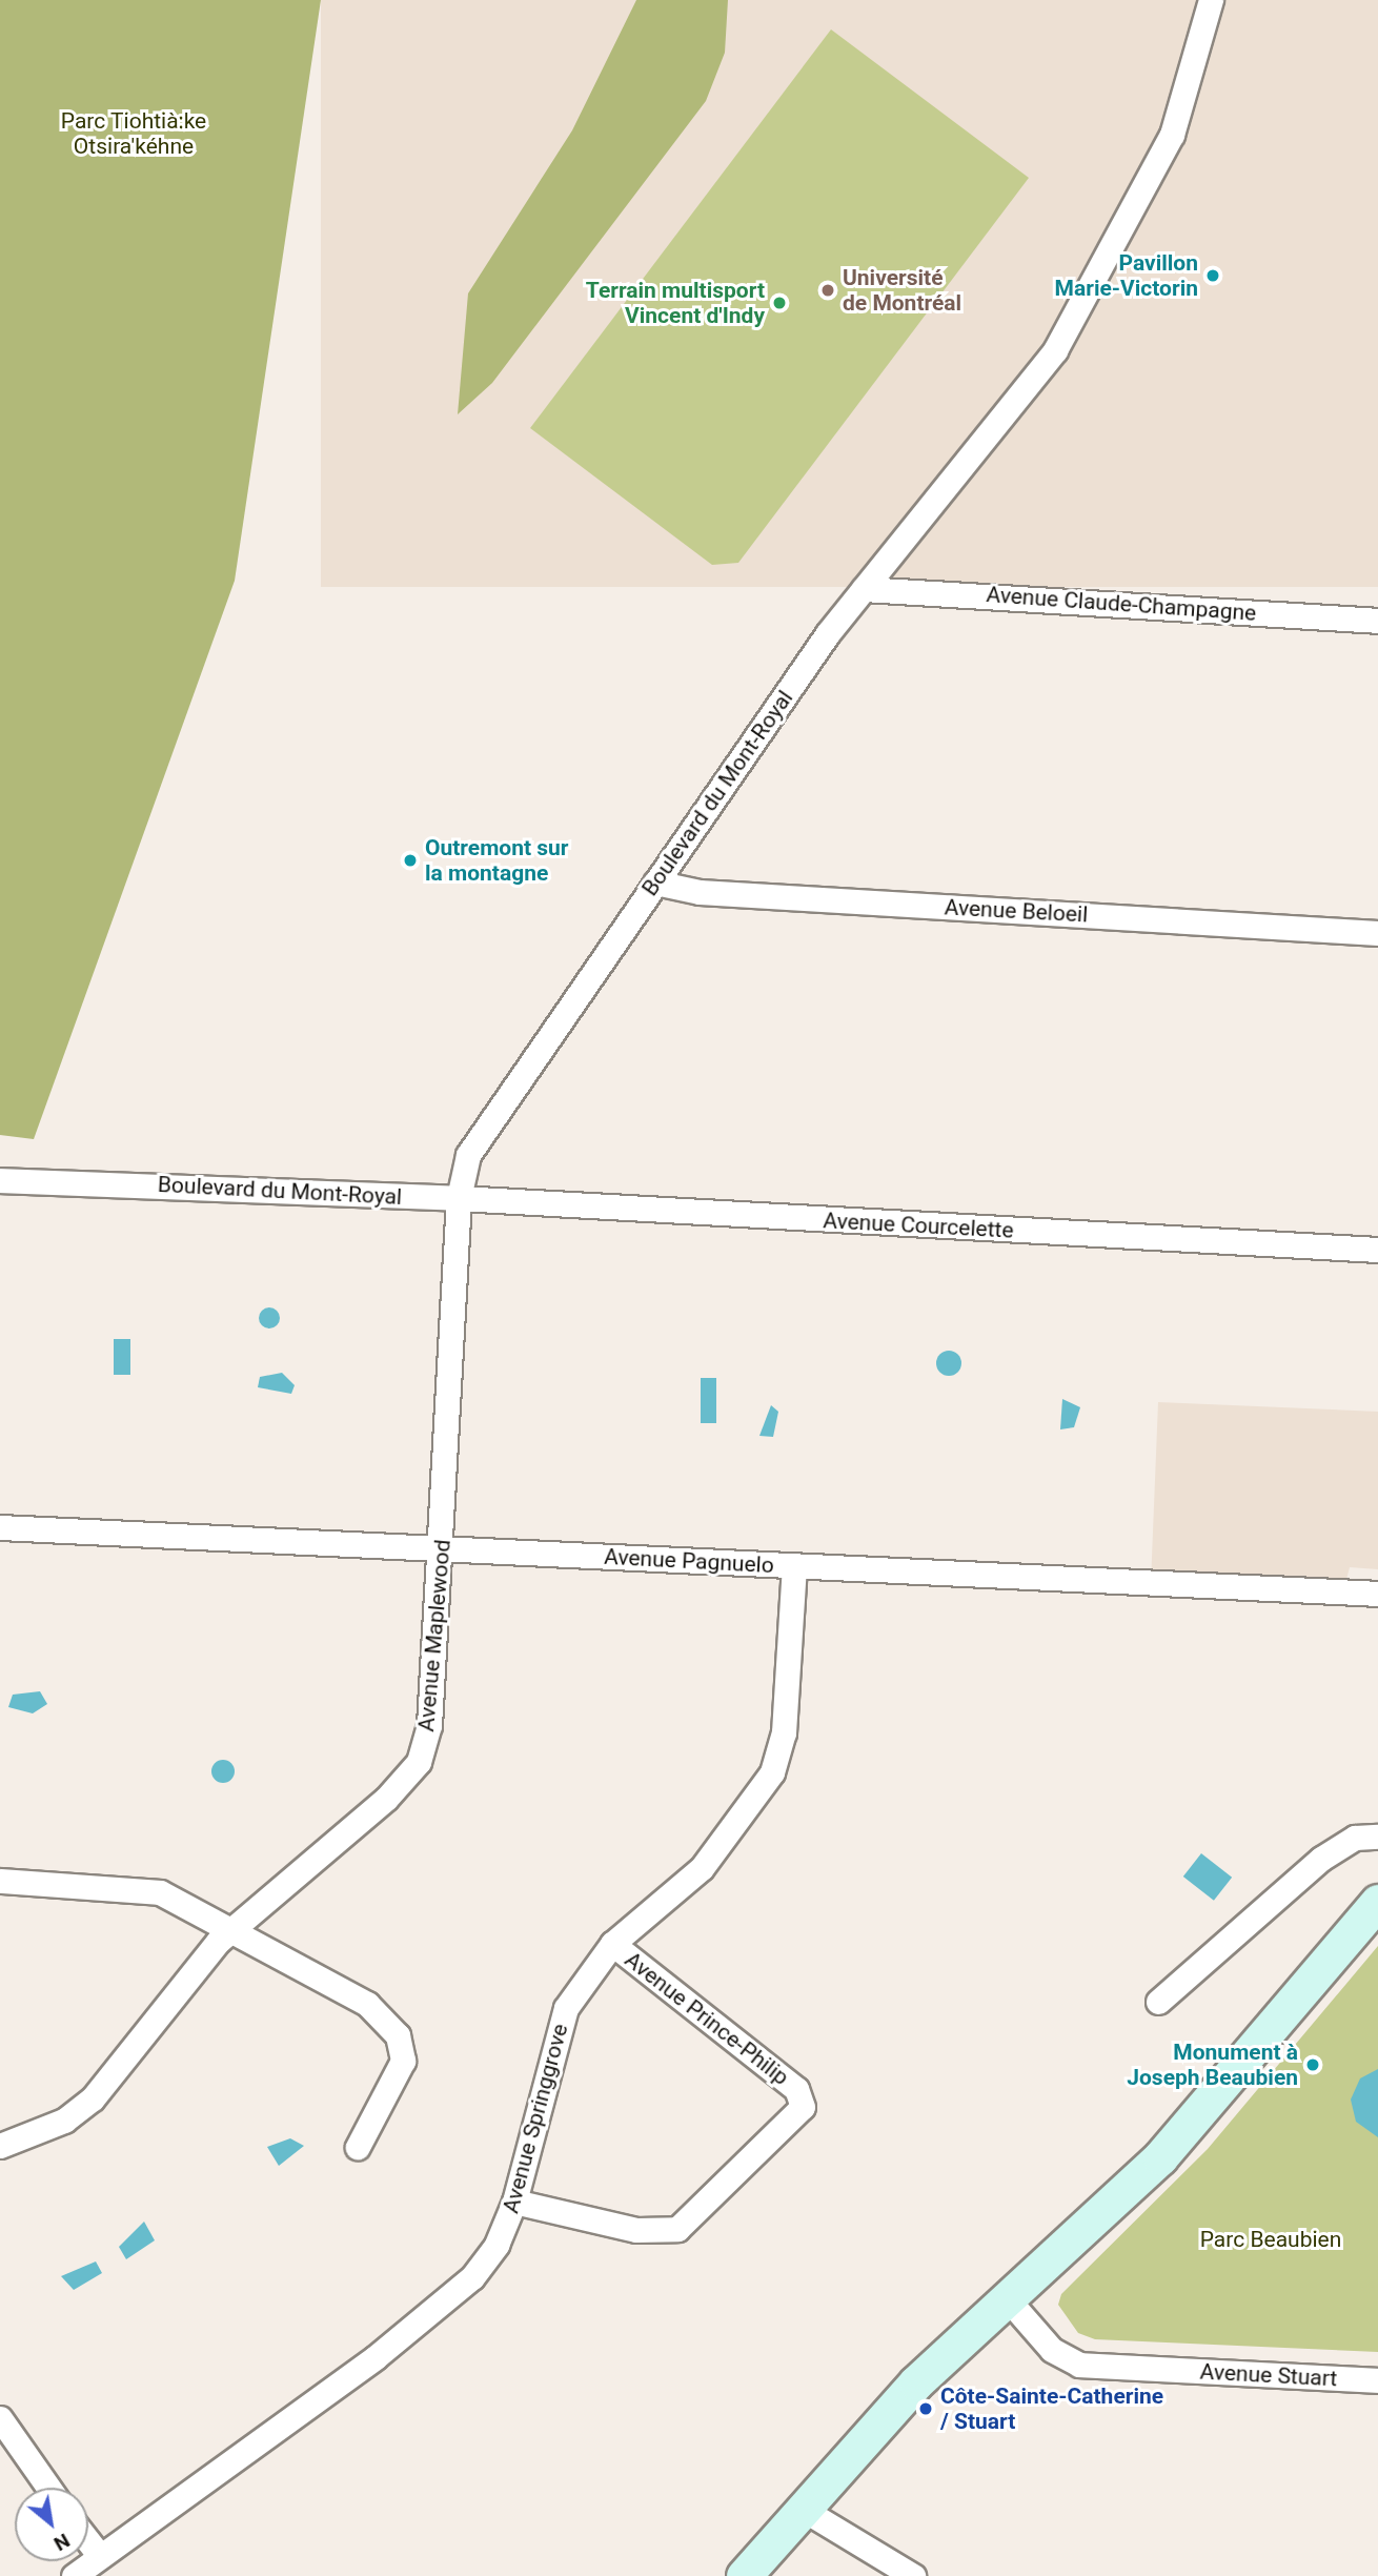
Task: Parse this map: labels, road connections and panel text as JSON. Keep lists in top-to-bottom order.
{
  "streets": {
    "street": [
      "Avenue Claude-Champagne",
      "Boulevard du Mont-Royal",
      "Avenue Beloeil",
      "Avenue Courcelette",
      "Avenue Pagnuelo",
      "Avenue Maplewood",
      "Avenue Prince-Philip",
      "Avenue Springgrove",
      "Avenue Stuart"
    ]
  },
  "crossings": [
    ["Avenue Claude-Champagne", "Boulevard du Mont-Royal"],
    ["Boulevard du Mont-Royal", "Avenue Beloeil"],
    ["Boulevard du Mont-Royal", "Avenue Courcelette"],
    ["Boulevard du Mont-Royal", "Avenue Maplewood"],
    ["Avenue Courcelette", "Avenue Maplewood"],
    ["Avenue Pagnuelo", "Avenue Maplewood"],
    ["Avenue Pagnuelo", "Avenue Springgrove"],
    ["Avenue Prince-Philip", "Avenue Springgrove"]
  ],
  "parks": ["Parc Tiohtià:ke Otsira'kéhne", "Parc Beaubien"],
  "places": [
    "Pavillon Marie-Victorin",
    "Université de Montréal",
    "Terrain multisport Vincent d'Indy",
    "Outremont sur la montagne",
    "Monument à Joseph Beaubien",
    "Côte-Sainte-Catherine / Stuart"
  ],
  "north": "bottom right"
}
